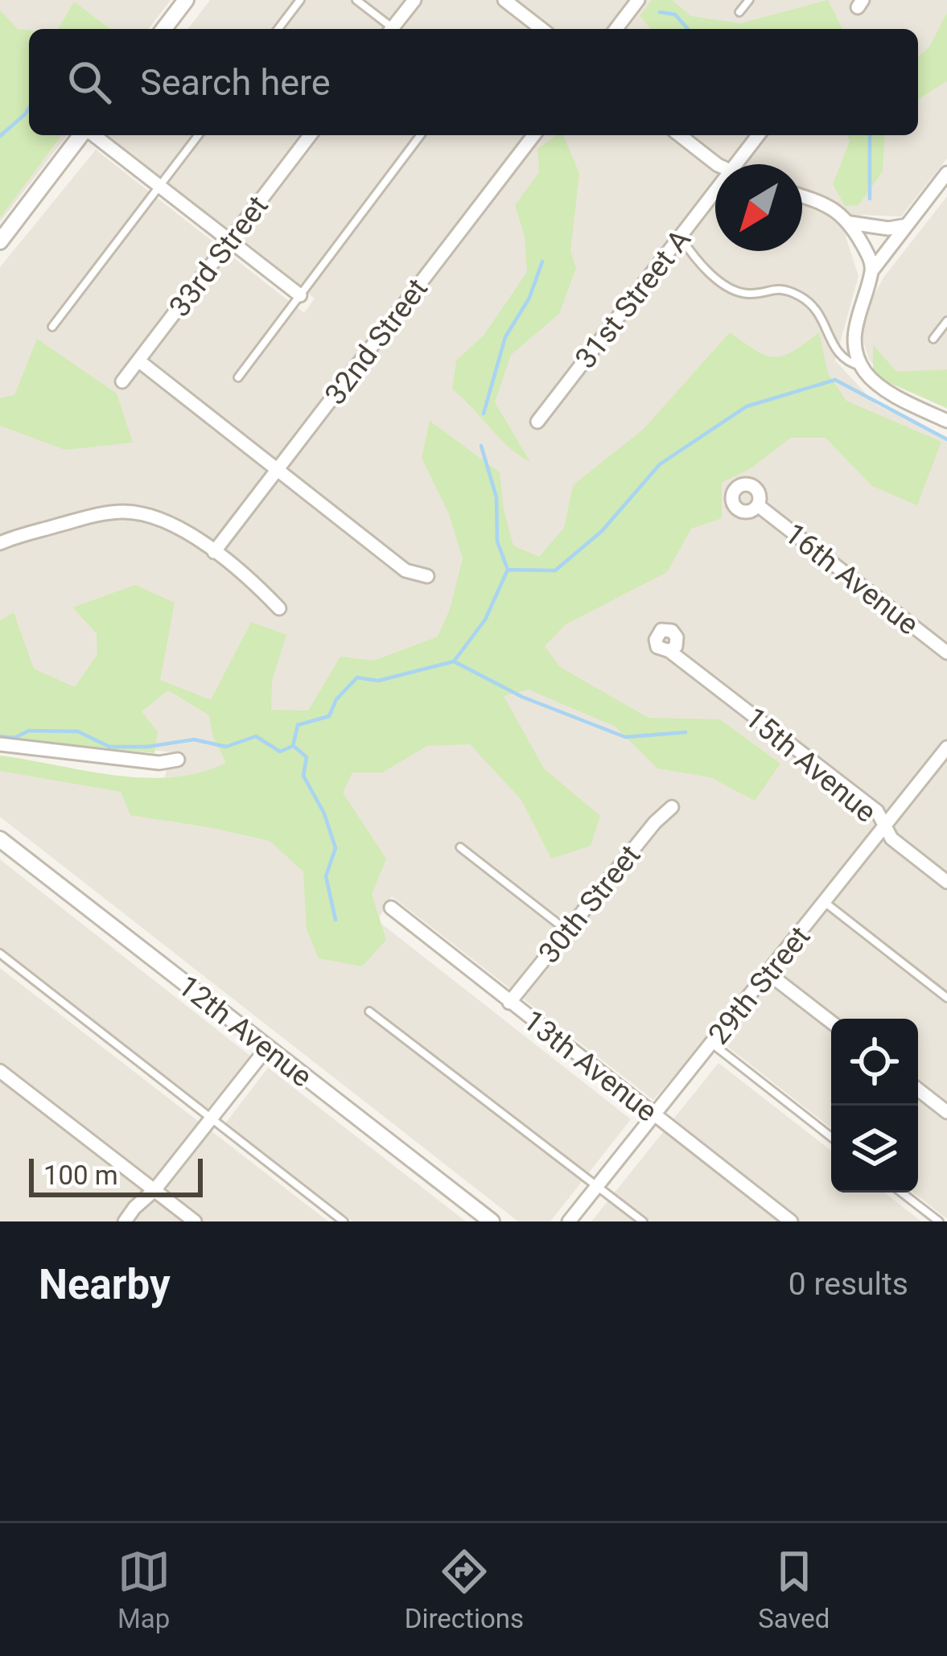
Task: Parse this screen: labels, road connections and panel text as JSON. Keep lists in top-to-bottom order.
{
  "streets": {
    "street": [
      "33rd Street",
      "31st Street A",
      "32nd Street",
      "16th Avenue",
      "15th Avenue",
      "30th Street",
      "29th Street",
      "12th Avenue",
      "13th Avenue"
    ]
  },
  "crossings": [
    ["15th Avenue", "29th Street"],
    ["30th Street", "13th Avenue"],
    ["29th Street", "13th Avenue"]
  ],
  "scale_bar": "100 m",
  "north": "bottom left",
  "page": {
    "search": "Search here",
    "scale": "100 m",
    "heading": ["Nearby", "0 results"],
    "nav": ["Map", "Directions", "Saved"]
  }
}
